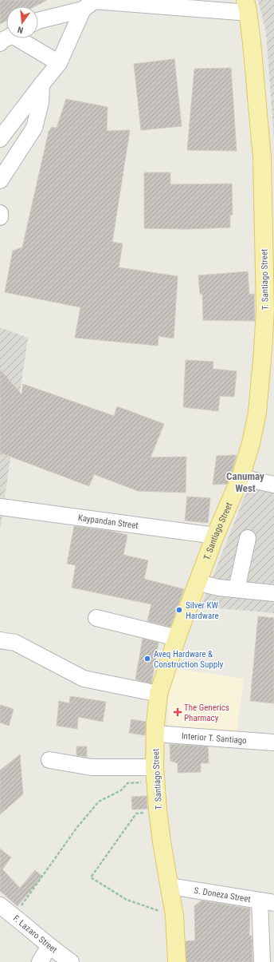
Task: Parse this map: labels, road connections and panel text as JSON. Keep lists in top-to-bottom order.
{
  "streets": {
    "main road": ["T. Santiago Street"],
    "street": [
      "Kaypandan Street",
      "Interior T. Santiago",
      "S. Doneza Street",
      "F. Lazaro Street"
    ]
  },
  "crossings": [
    ["T. Santiago Street", "Kaypandan Street"],
    ["T. Santiago Street", "Interior T. Santiago"],
    ["T. Santiago Street", "S. Doneza Street"]
  ],
  "districts": ["Canumay West"],
  "places": {
    "other": ["Silver KW Hardware", "Aveq Hardware & Construction Supply"],
    "health": ["The Generics Pharmacy"]
  },
  "north": "bottom"
}
